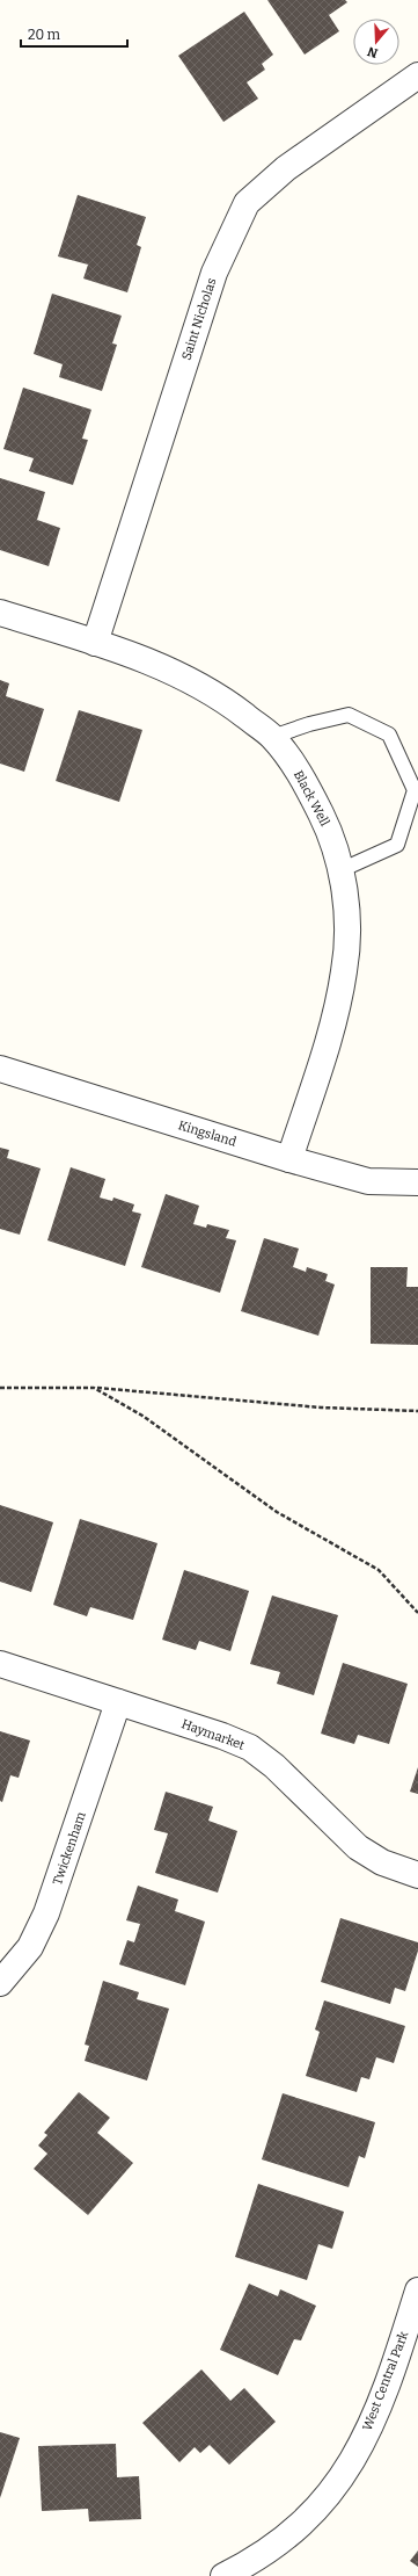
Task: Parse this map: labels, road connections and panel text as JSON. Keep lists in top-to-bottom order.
{
  "streets": {
    "street": [
      "Saint Nicholas",
      "Black Well",
      "Kingsland",
      "Haymarket",
      "Twickenham",
      "West Central Park"
    ]
  },
  "crossings": [
    ["Saint Nicholas", "Black Well"],
    ["Black Well", "Kingsland"],
    ["Haymarket", "Twickenham"]
  ],
  "scale_bar": "20 m",
  "north": "bottom"
}
